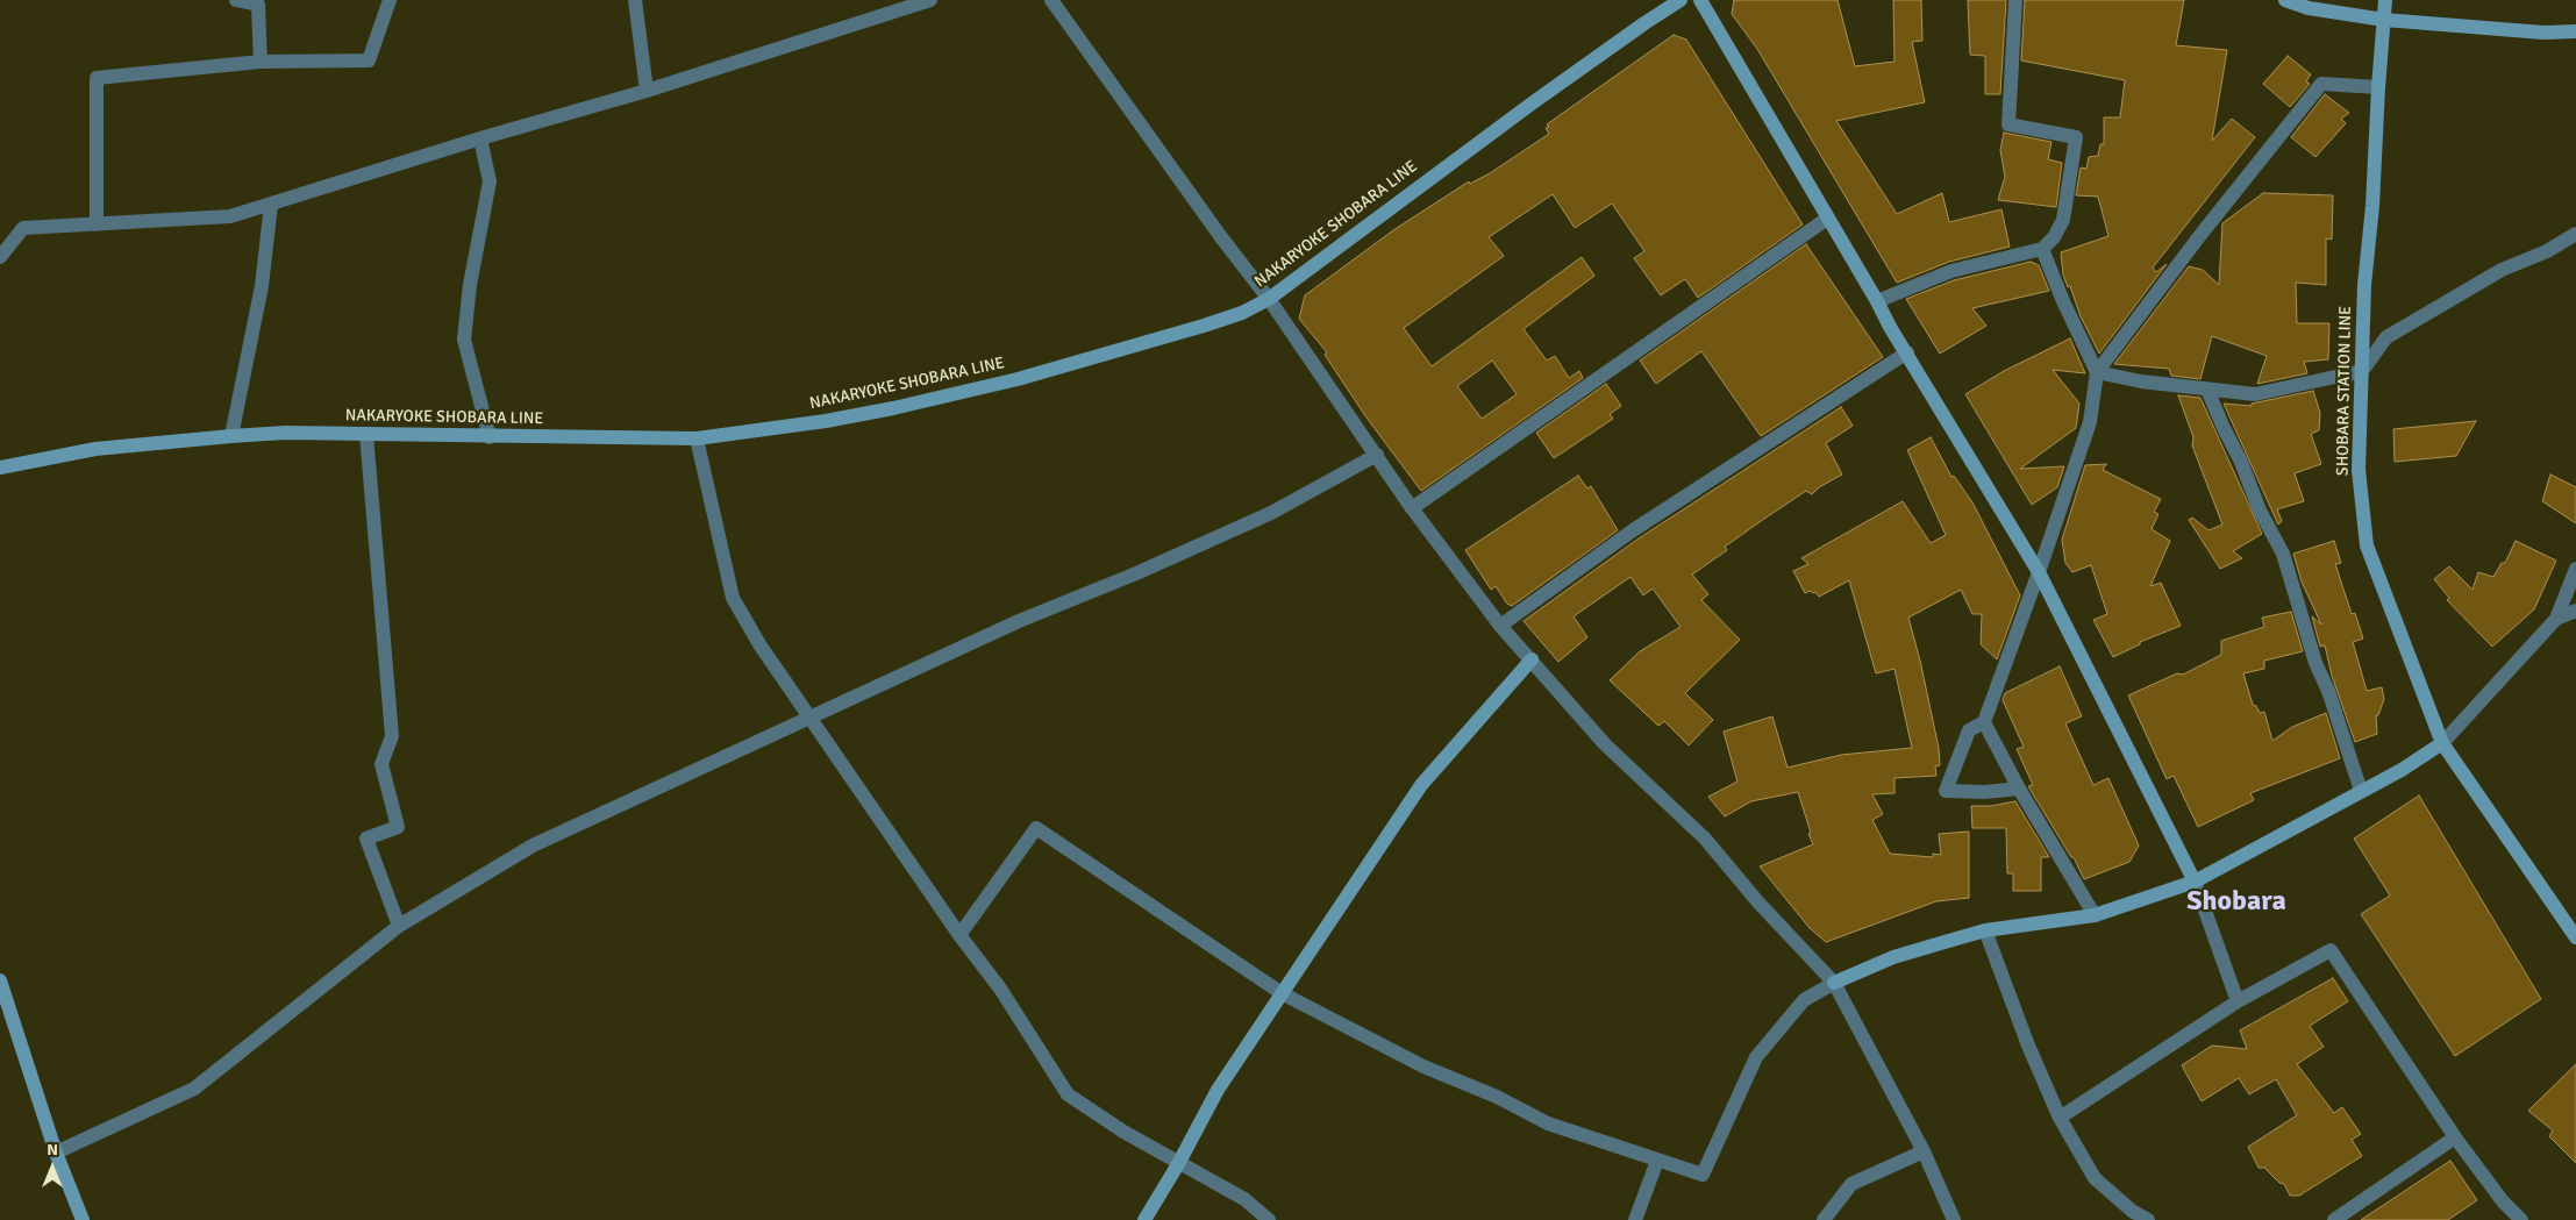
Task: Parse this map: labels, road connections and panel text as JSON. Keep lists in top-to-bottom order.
{
  "streets": {
    "main road": ["NAKARYOKE SHOBARA LINE", "SHOBARA STATION LINE"]
  },
  "districts": ["Shobara"],
  "north": "top"
}
